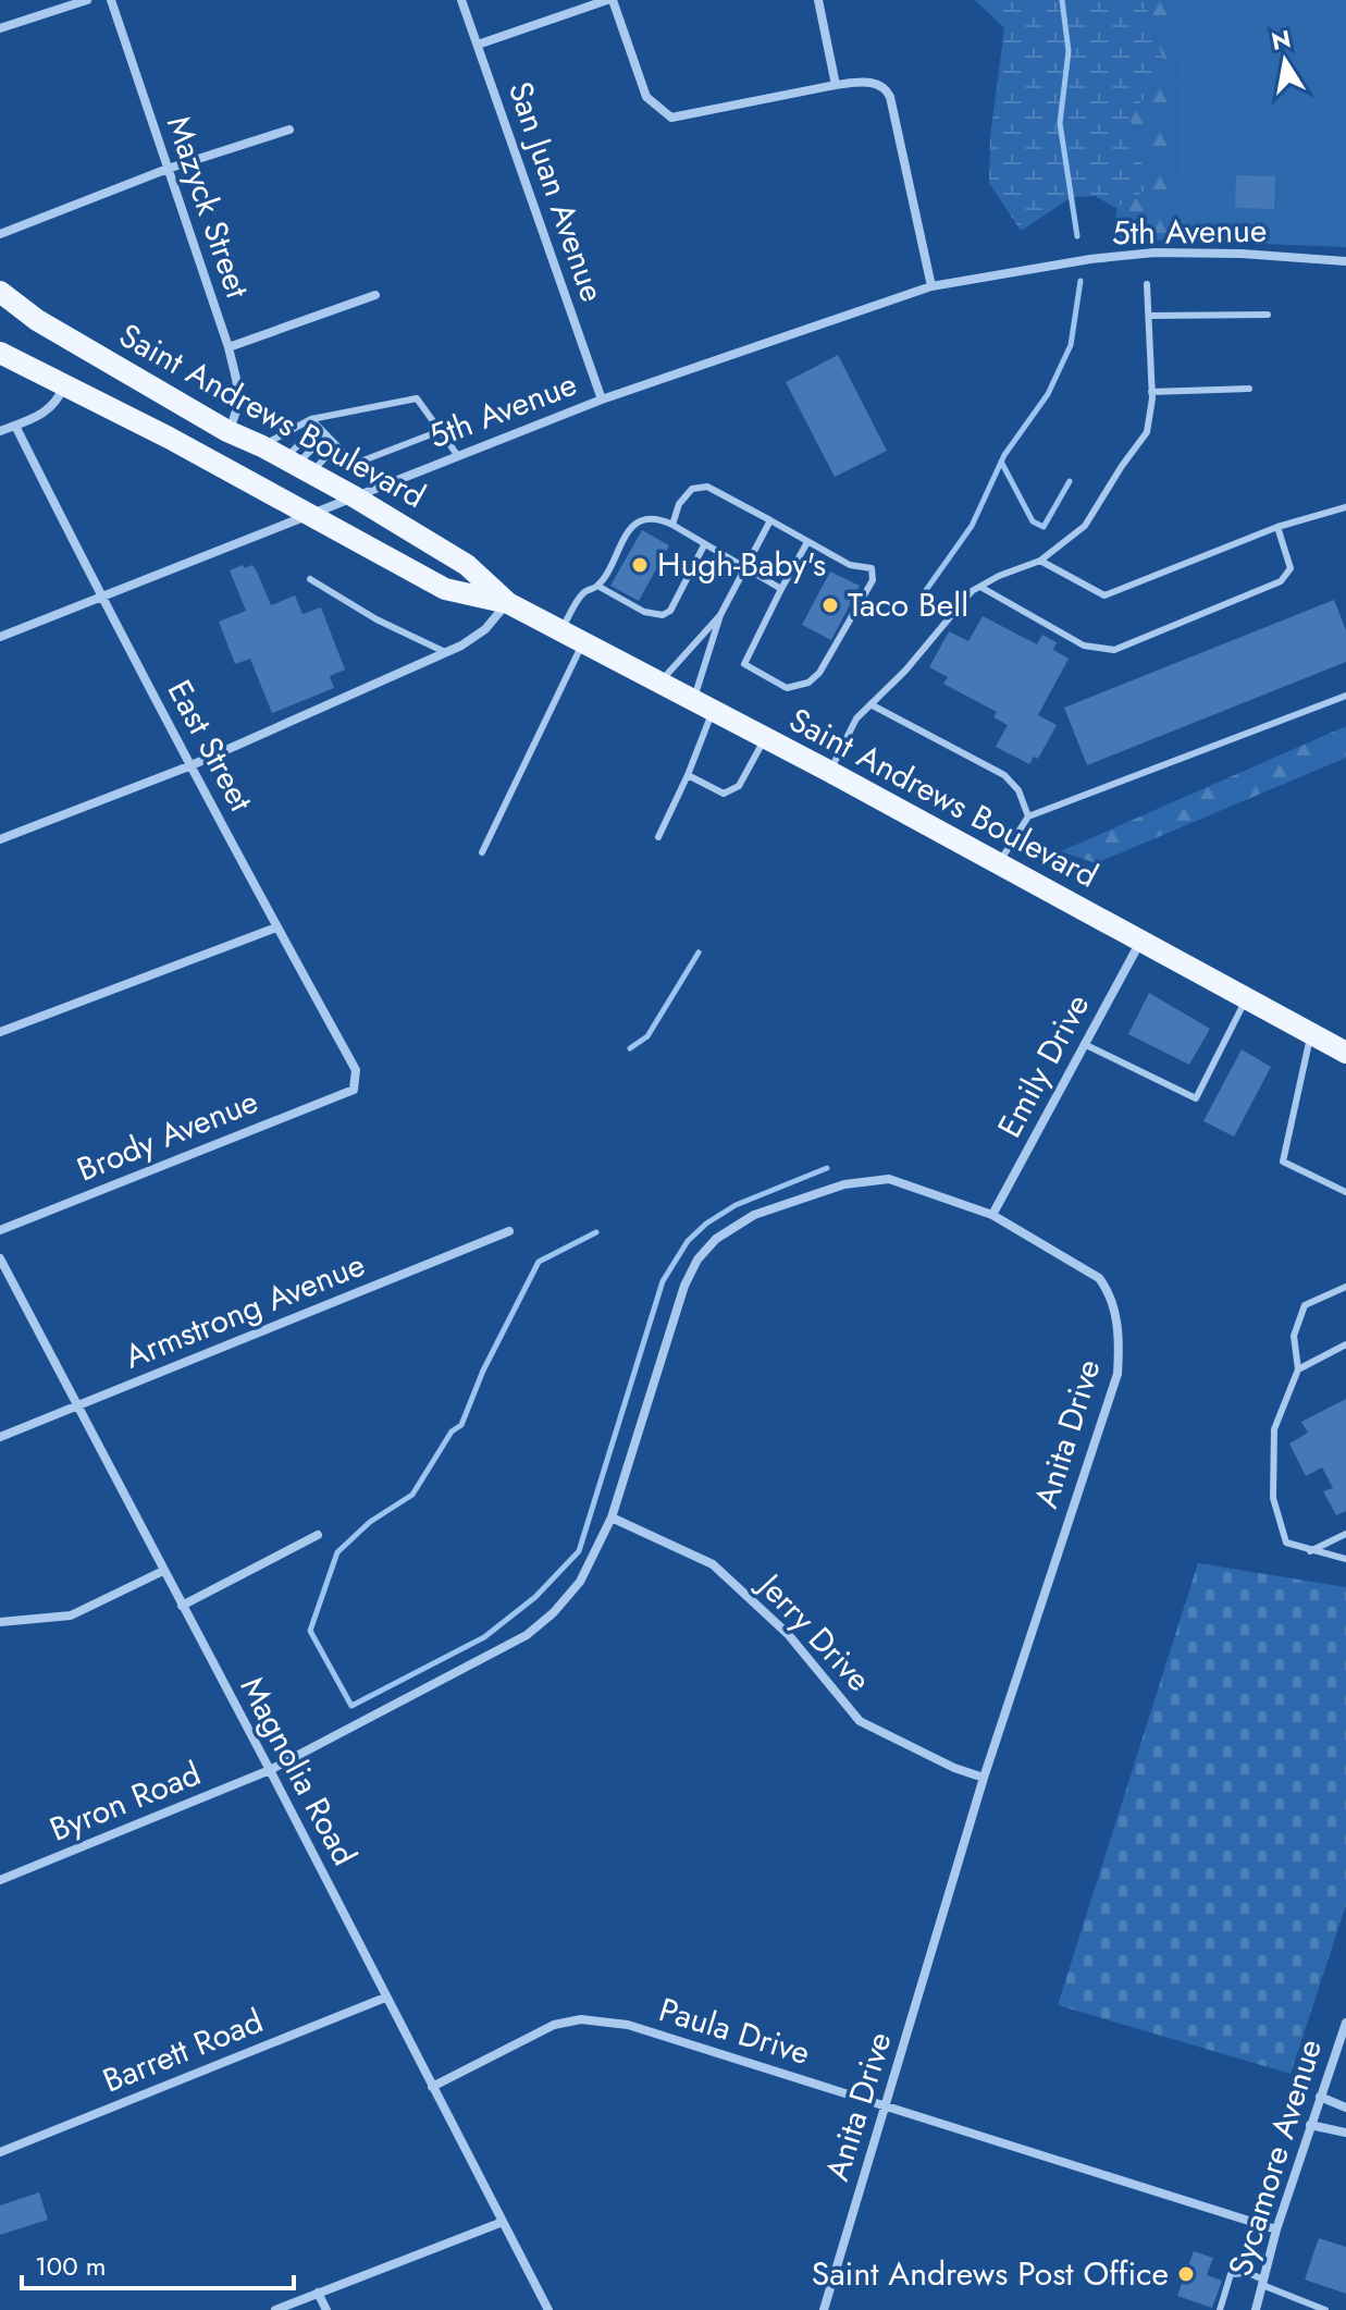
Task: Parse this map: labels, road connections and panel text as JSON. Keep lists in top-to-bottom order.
{
  "streets": {
    "main road": ["Saint Andrews Boulevard"],
    "street": [
      "San Juan Avenue",
      "Mazyck Street",
      "5th Avenue",
      "East Street",
      "Emily Drive",
      "Brody Avenue",
      "Armstrong Avenue",
      "Anita Drive",
      "Jerry Drive",
      "Magnolia Road",
      "Byron Road",
      "Paula Drive",
      "Barrett Road",
      "Sycamore Avenue"
    ]
  },
  "crossings": [
    ["San Juan Avenue", "5th Avenue"],
    ["Mazyck Street", "Saint Andrews Boulevard"],
    ["5th Avenue", "Saint Andrews Boulevard"],
    ["5th Avenue", "East Street"],
    ["Saint Andrews Boulevard", "Emily Drive"],
    ["East Street", "Brody Avenue"],
    ["Emily Drive", "Anita Drive"],
    ["Armstrong Avenue", "Magnolia Road"],
    ["Anita Drive", "Jerry Drive"],
    ["Anita Drive", "Magnolia Road"],
    ["Anita Drive", "Byron Road"],
    ["Anita Drive", "Paula Drive"],
    ["Magnolia Road", "Byron Road"],
    ["Magnolia Road", "Paula Drive"],
    ["Magnolia Road", "Barrett Road"],
    ["Paula Drive", "Sycamore Avenue"]
  ],
  "places": ["Hugh-Baby's", "Taco Bell", "Saint Andrews Post Office"],
  "scale_bar": "100 m",
  "north": "top"
}
